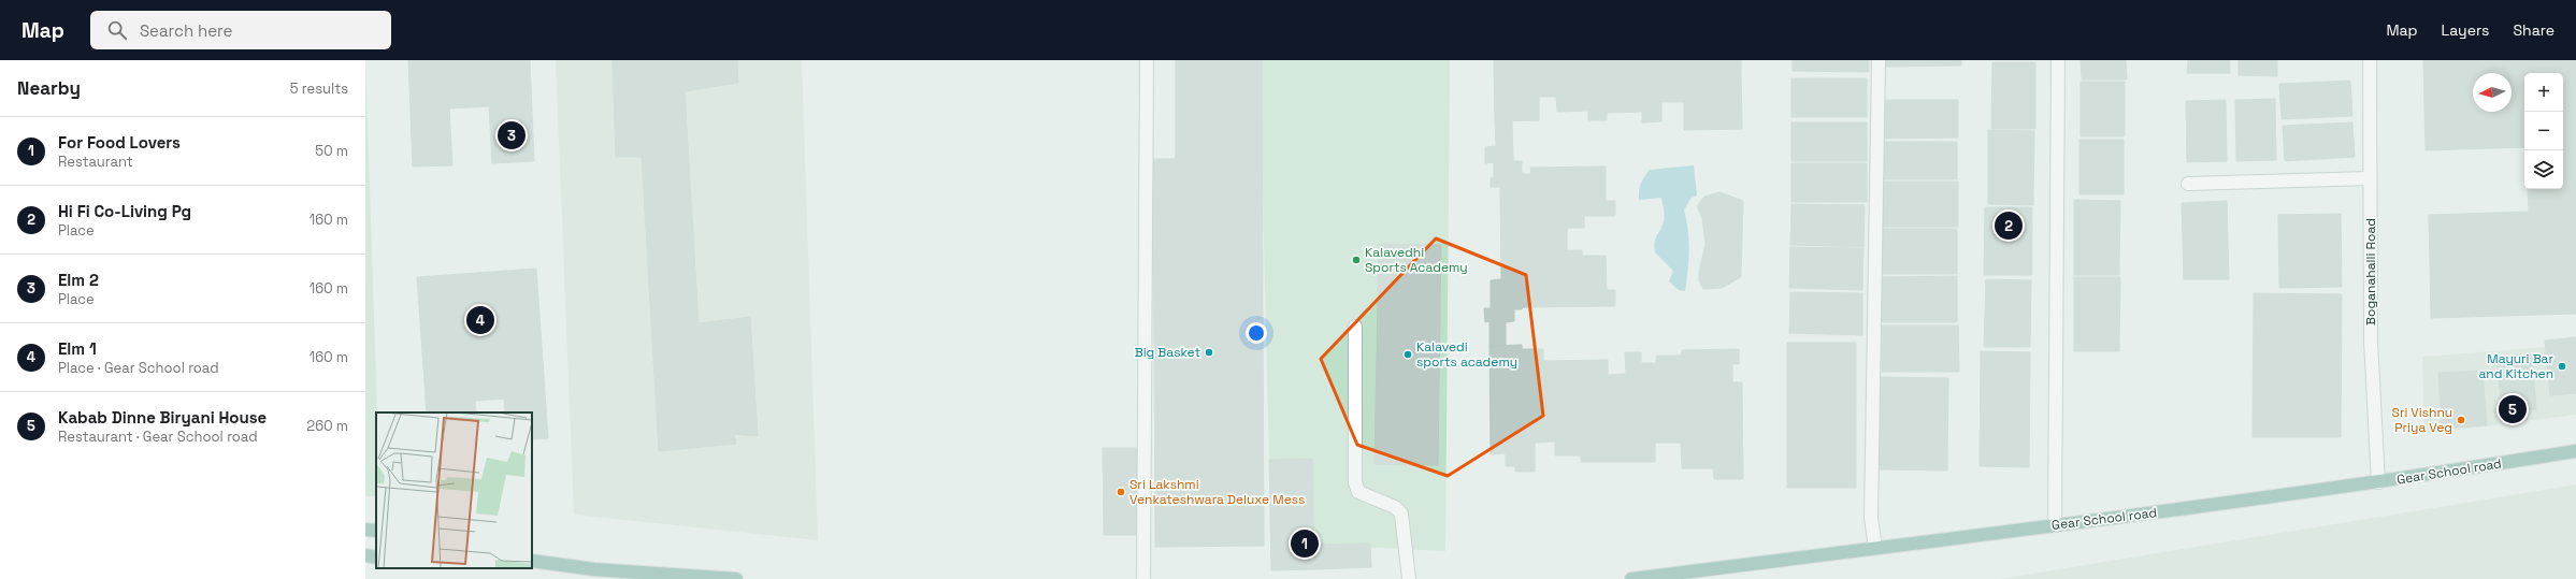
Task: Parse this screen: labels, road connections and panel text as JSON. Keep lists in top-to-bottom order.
{
  "streets": {
    "main road": ["Gear School road"],
    "street": ["Boganahalli Road"]
  },
  "crossings": [
    ["Boganahalli Road", "Gear School road"]
  ],
  "places": [
    "Kalavedhi Sports Academy",
    "Big Basket",
    "Kalavedi sports academy",
    "Mayuri Bar and Kitchen",
    "Sri Vishnu Priya Veg",
    "Sri Lakshmi Venkateshwara Deluxe Mess"
  ],
  "north": "left",
  "page": {
    "header": "Map",
    "search": "Search here",
    "nav": ["Map", "Layers", "Share"],
    "heading": ["Nearby", "5 results"],
    "map_buttons": ["+", "−"],
    "list": [
      {
        "mark": "1",
        "name": "For Food Lovers",
        "note": "Restaurant",
        "value": "50 m"
      },
      {
        "mark": "2",
        "name": "Hi Fi Co-Living Pg",
        "note": "Place",
        "value": "160 m"
      },
      {
        "mark": "3",
        "name": "Elm 2",
        "note": "Place",
        "value": "160 m"
      },
      {
        "mark": "4",
        "name": "Elm 1",
        "note": "Place · Gear School road",
        "value": "160 m"
      },
      {
        "mark": "5",
        "name": "Kabab Dinne Biryani House",
        "note": "Restaurant · Gear School road",
        "value": "260 m"
      }
    ],
    "pins": [
      "3",
      "2",
      "4",
      "5",
      "1"
    ]
  }
}
